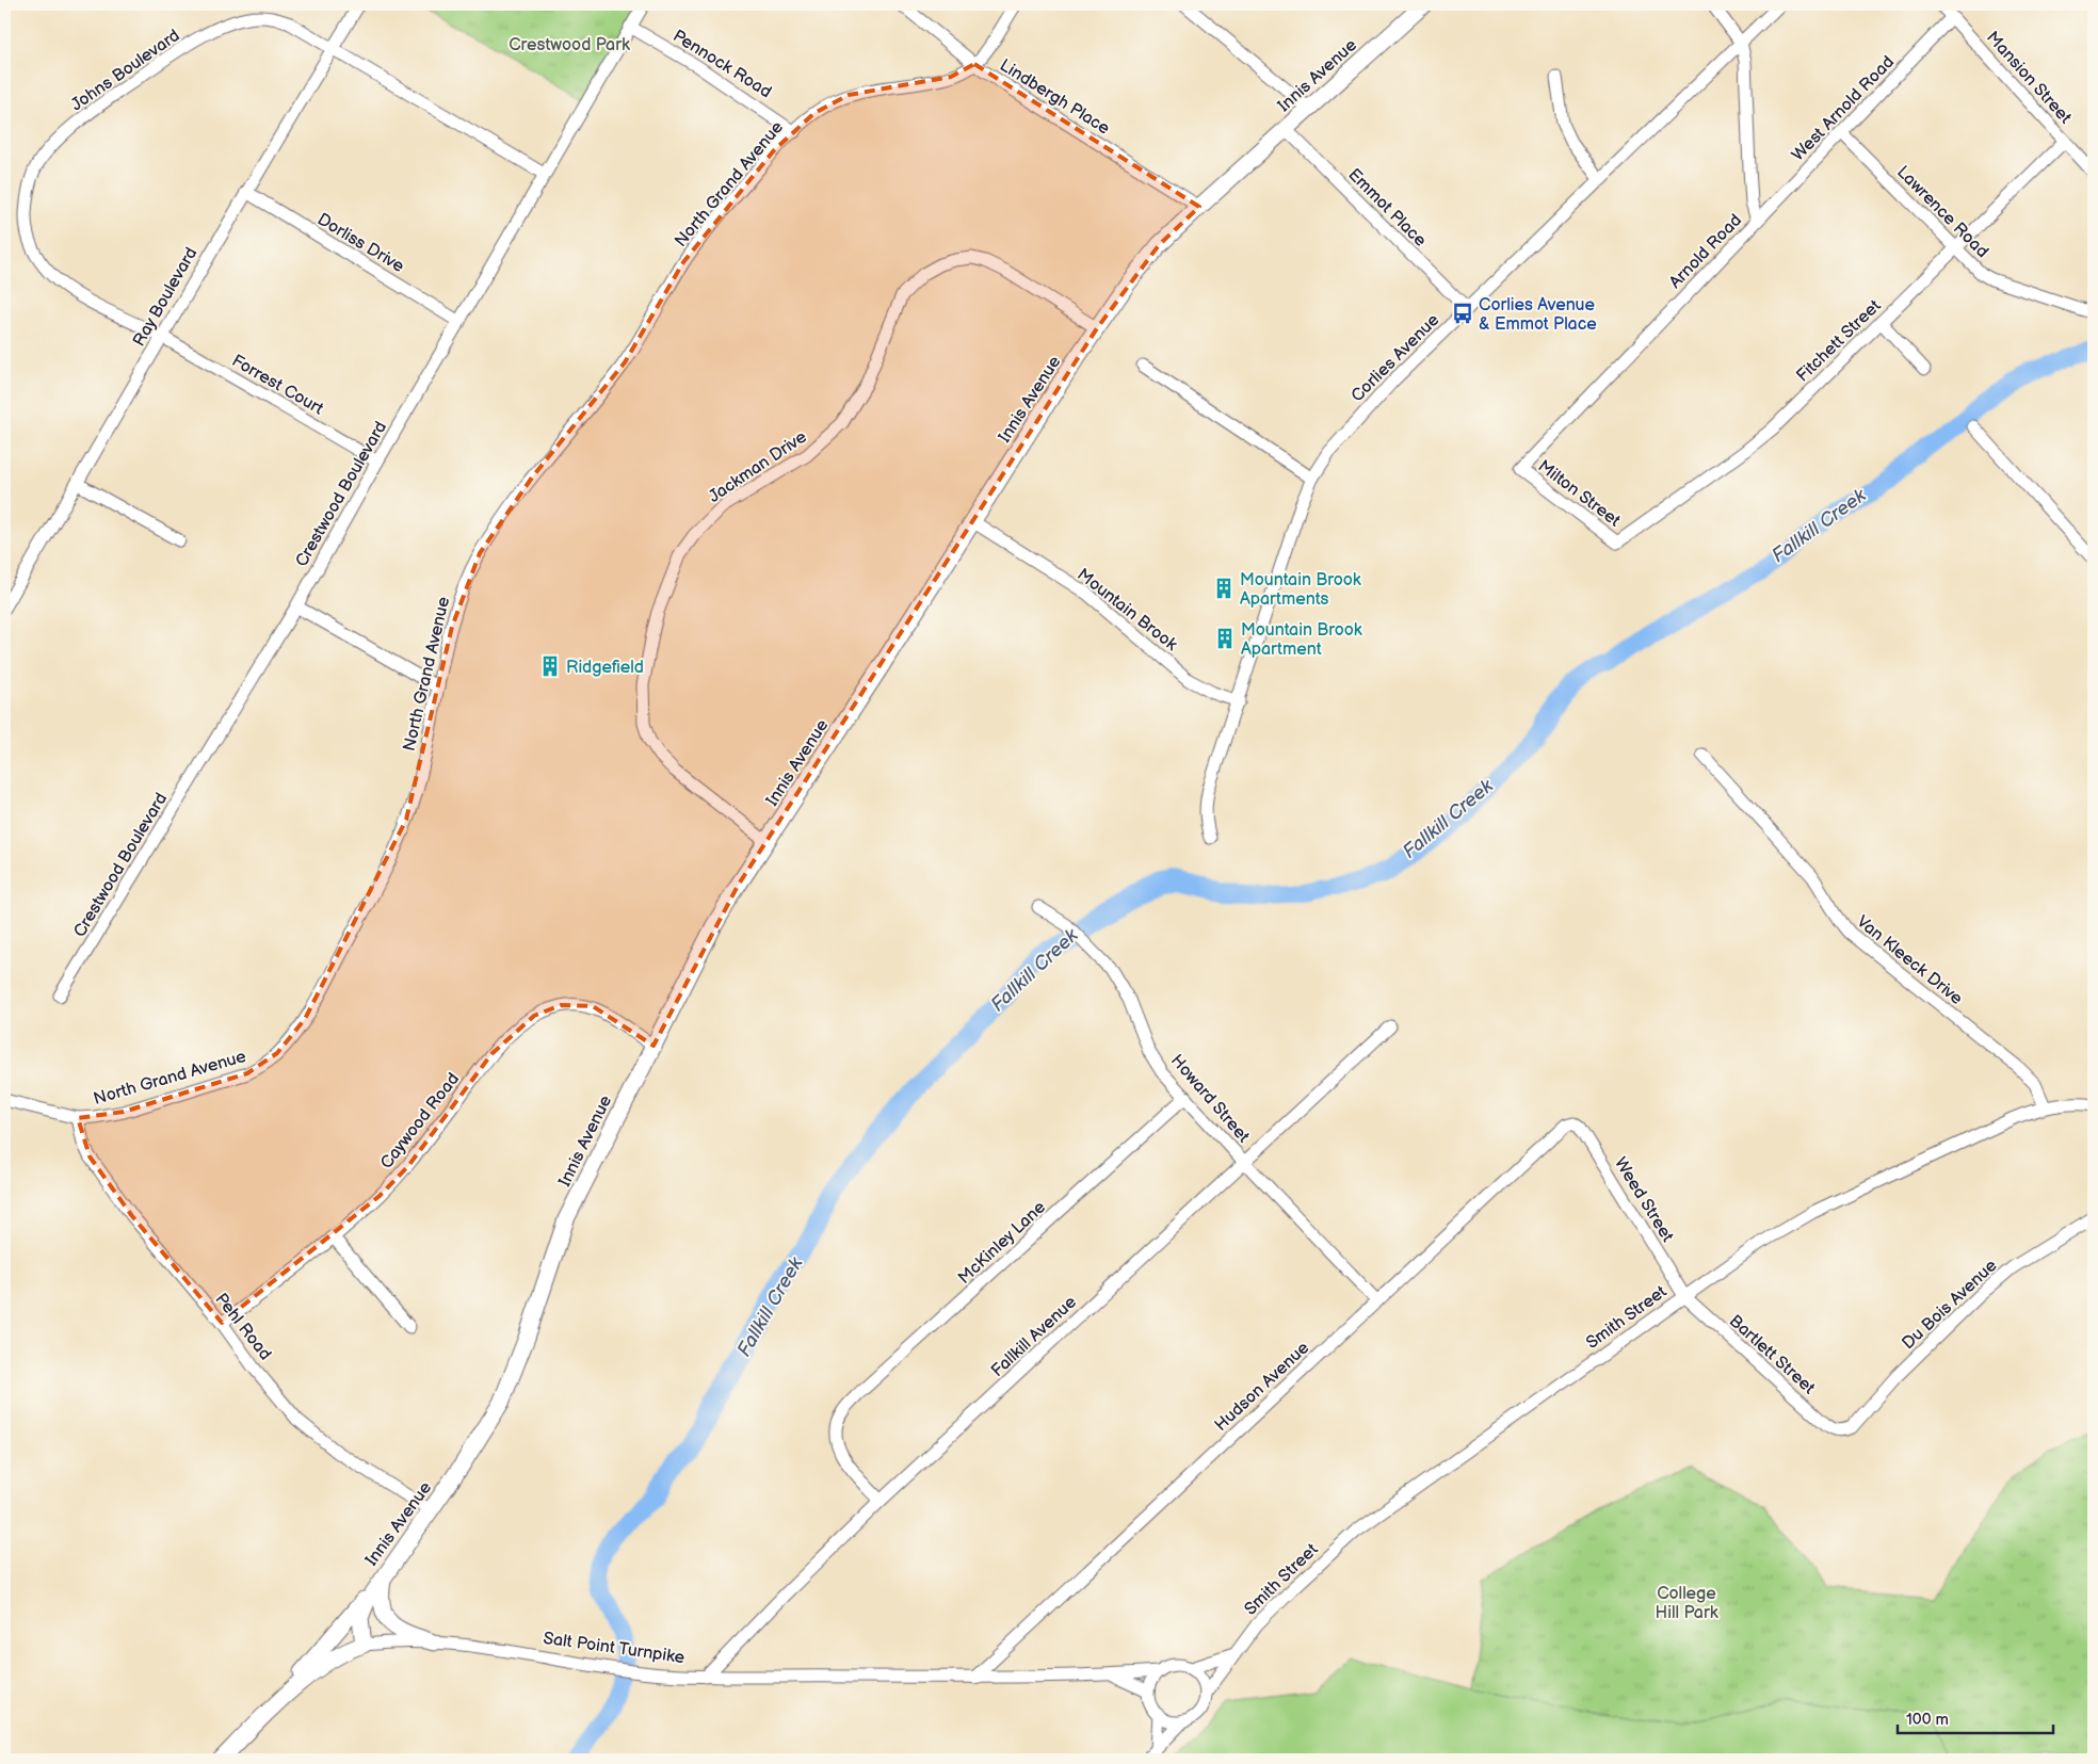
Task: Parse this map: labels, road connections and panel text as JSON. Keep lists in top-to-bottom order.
{
  "streets": {
    "main road": ["Innis Avenue", "Salt Point Turnpike"],
    "street": [
      "Pennock Road",
      "Johns Boulevard",
      "Mansion Street",
      "Lindbergh Place",
      "West Arnold Road",
      "North Grand Avenue",
      "Emmot Place",
      "Lawrence Road",
      "Dorliss Drive",
      "Arnold Road",
      "Ray Boulevard",
      "Fitchett Street",
      "Corlies Avenue",
      "Forrest Court",
      "Jackman Drive",
      "Milton Street",
      "Crestwood Boulevard",
      "Mountain Brook",
      "Van Kleeck Drive",
      "Howard Street",
      "Caywood Road",
      "Weed Street",
      "McKinley Lane",
      "Du Bois Avenue",
      "Smith Street",
      "Pehl Road",
      "Fallkill Avenue",
      "Bartlett Street",
      "Hudson Avenue"
    ]
  },
  "crossings": [
    ["Pennock Road", "North Grand Avenue"],
    ["Pennock Road", "Crestwood Boulevard"],
    ["Johns Boulevard", "Ray Boulevard"],
    ["Johns Boulevard", "Forrest Court"],
    ["Johns Boulevard", "Crestwood Boulevard"],
    ["Innis Avenue", "Lindbergh Place"],
    ["Innis Avenue", "Emmot Place"],
    ["Innis Avenue", "Jackman Drive"],
    ["Innis Avenue", "Mountain Brook"],
    ["Innis Avenue", "Caywood Road"],
    ["Innis Avenue", "Pehl Road"],
    ["Innis Avenue", "Salt Point Turnpike"],
    ["Mansion Street", "West Arnold Road"],
    ["Mansion Street", "Fitchett Street"],
    ["Lindbergh Place", "North Grand Avenue"],
    ["West Arnold Road", "Lawrence Road"],
    ["West Arnold Road", "Arnold Road"],
    ["North Grand Avenue", "Pehl Road"],
    ["Emmot Place", "Corlies Avenue"],
    ["Lawrence Road", "Fitchett Street"],
    ["Dorliss Drive", "Ray Boulevard"],
    ["Dorliss Drive", "Crestwood Boulevard"],
    ["Arnold Road", "Corlies Avenue"],
    ["Arnold Road", "Milton Street"],
    ["Ray Boulevard", "Forrest Court"],
    ["Fitchett Street", "Milton Street"],
    ["Corlies Avenue", "Mountain Brook"],
    ["Forrest Court", "Crestwood Boulevard"],
    ["Van Kleeck Drive", "Smith Street"],
    ["Howard Street", "McKinley Lane"],
    ["Howard Street", "Fallkill Avenue"],
    ["Howard Street", "Hudson Avenue"],
    ["Caywood Road", "Pehl Road"],
    ["Weed Street", "Smith Street"],
    ["Weed Street", "Bartlett Street"],
    ["Weed Street", "Hudson Avenue"],
    ["McKinley Lane", "Fallkill Avenue"],
    ["Du Bois Avenue", "Bartlett Street"],
    ["Smith Street", "Bartlett Street"],
    ["Smith Street", "Salt Point Turnpike"],
    ["Fallkill Avenue", "Salt Point Turnpike"],
    ["Hudson Avenue", "Salt Point Turnpike"]
  ],
  "water": ["Fallkill Creek"],
  "parks": ["Crestwood Park", "College Hill Park"],
  "places": {
    "bus stop": ["Corlies Avenue & Emmot Place"],
    "building": ["Mountain Brook Apartments", "Mountain Brook Apartment", "Ridgefield"]
  },
  "scale_bar": "100 m"
}
